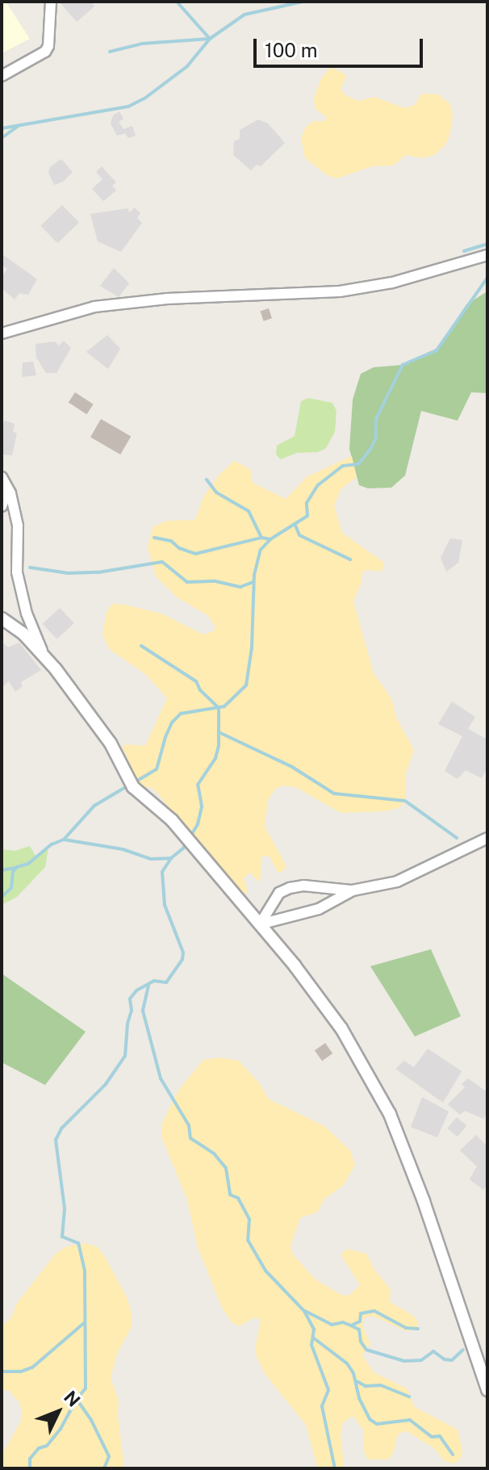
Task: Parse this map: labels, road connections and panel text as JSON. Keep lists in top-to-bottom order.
{
  "scale_bar": "100 m",
  "north": "top right"
}
